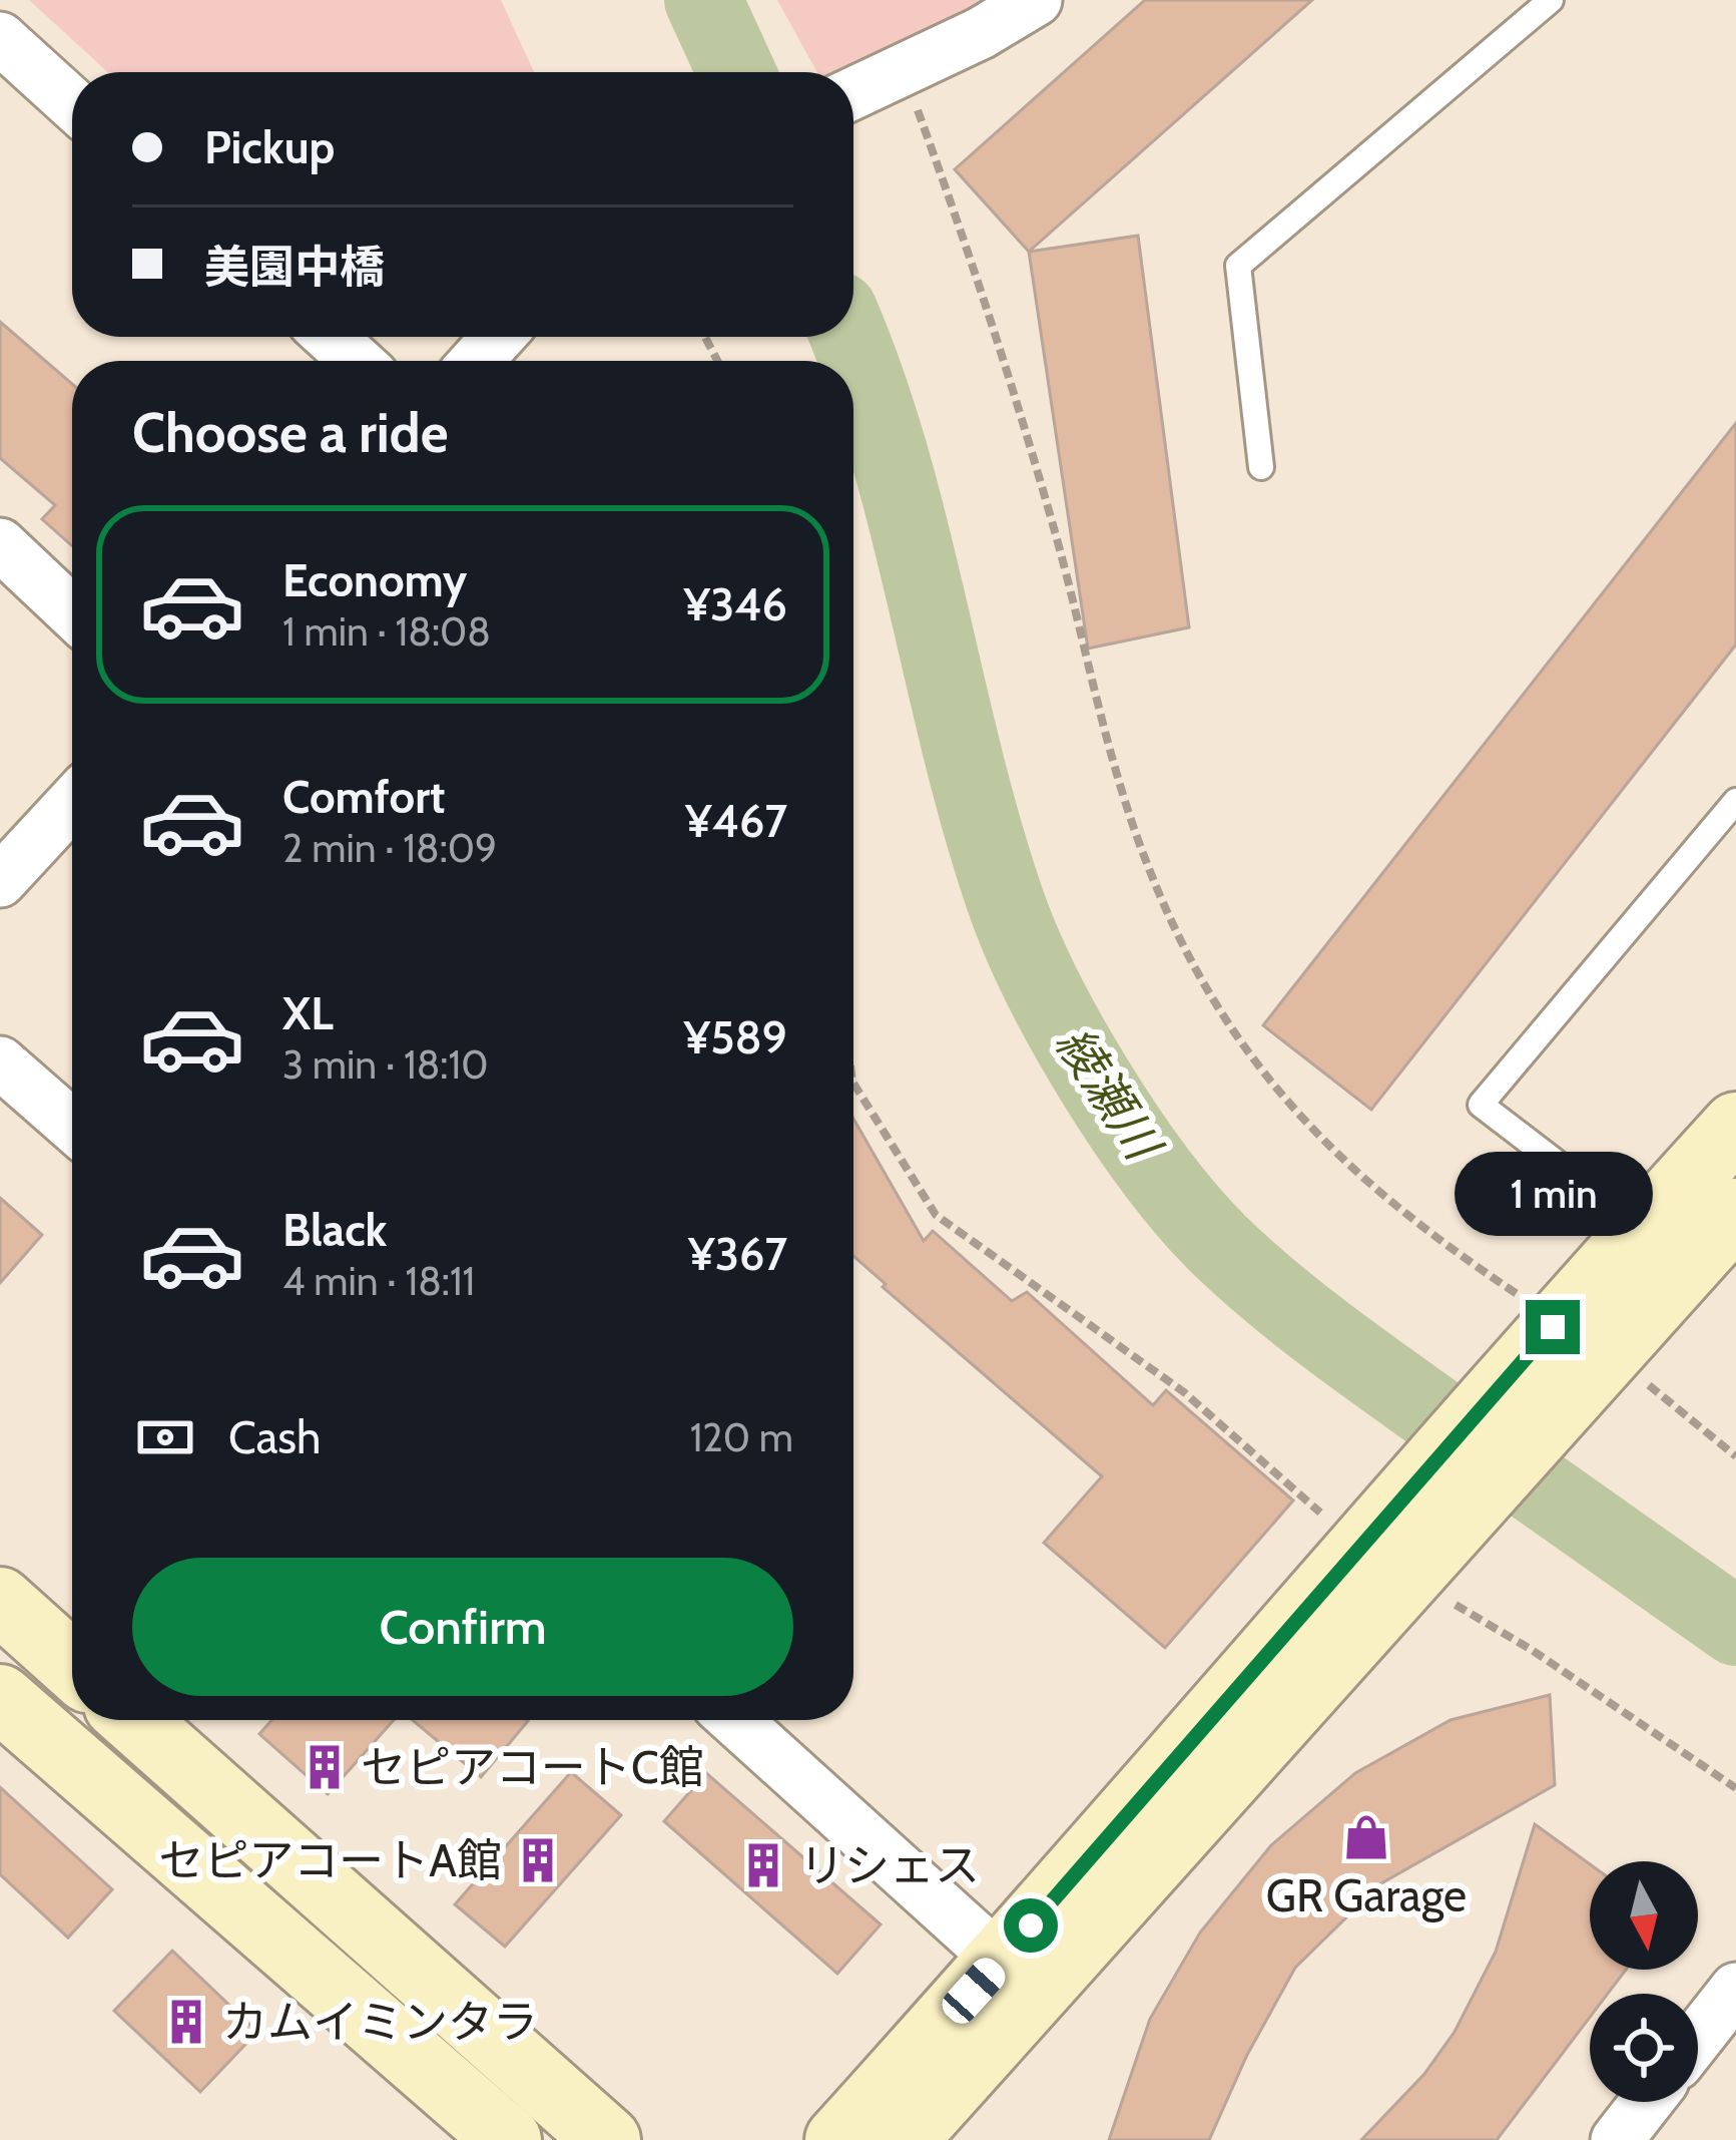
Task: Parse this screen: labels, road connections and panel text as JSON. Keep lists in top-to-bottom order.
{
  "water": ["綾瀬川"],
  "places": {
    "building": [
      "セピアコートC館",
      "セピアコートA館",
      "リシェス",
      "カムイミンタラ"
    ],
    "shop": ["GR Garage"]
  },
  "north": "bottom",
  "page": {
    "banner": ["Pickup", "美園中橋"],
    "heading": "Choose a ride",
    "list": [
      {
        "name": "Economy",
        "note": "1 min · 18:08",
        "value": "¥346"
      },
      {
        "name": "Comfort",
        "note": "2 min · 18:09",
        "value": "¥467"
      },
      {
        "name": "XL",
        "note": "3 min · 18:10",
        "value": "¥589"
      },
      {
        "name": "Black",
        "note": "4 min · 18:11",
        "value": "¥367"
      }
    ],
    "bubble": "1 min",
    "pay": ["Cash", "120 m"],
    "buttons": "Confirm"
  }
}
